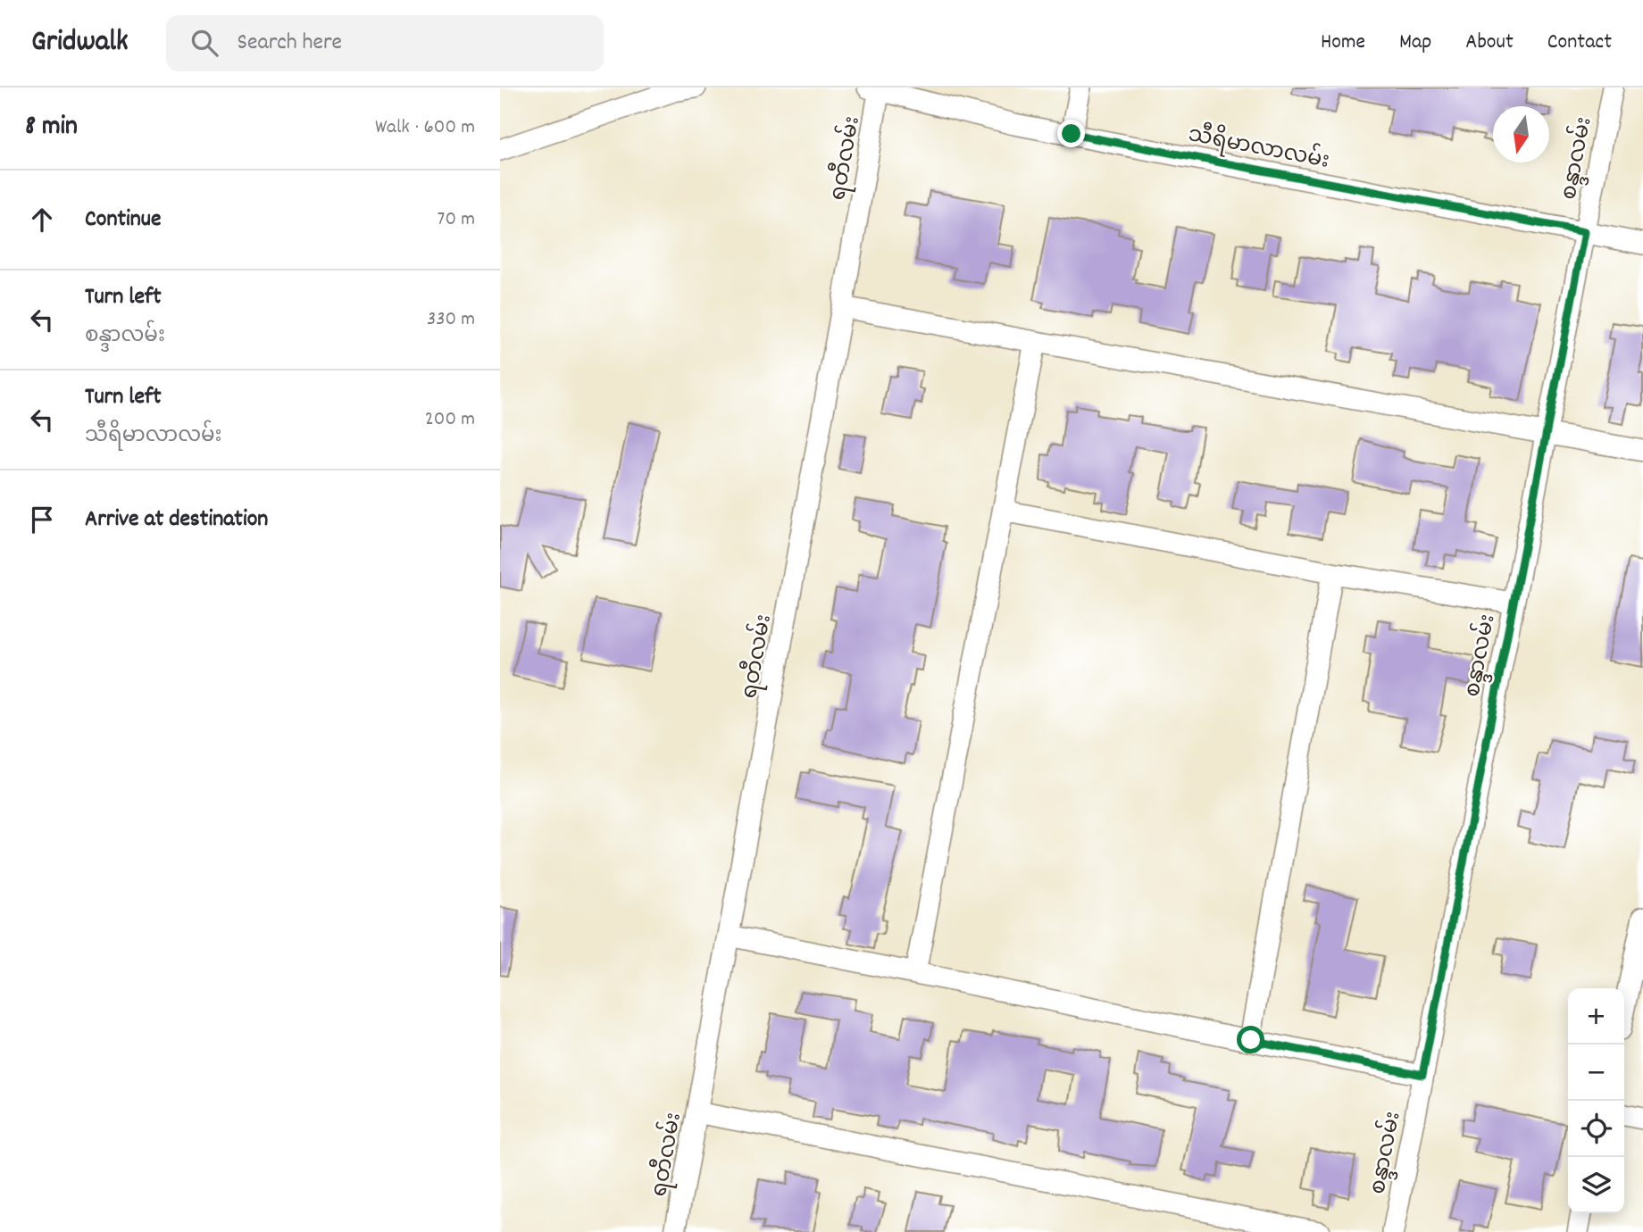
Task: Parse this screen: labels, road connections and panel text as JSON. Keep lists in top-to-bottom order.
{
  "streets": {
    "street": ["သီရိမာလာလမ်း", "ရတီလမ်း", "စန္ဒာလမ်း"]
  },
  "crossings": [
    ["သီရိမာလာလမ်း", "ရတီလမ်း"],
    ["သီရိမာလာလမ်း", "စန္ဒာလမ်း"]
  ],
  "north": "bottom",
  "page": {
    "header": "Gridwalk",
    "search": "Search here",
    "nav": [
      "Home",
      "Map",
      "About",
      "Contact"
    ],
    "heading": ["8 min", "Walk · 600 m"],
    "list": [
      ["Continue", "70 m"],
      ["Turn left", "စန္ဒာလမ်း", "330 m"],
      ["Turn left", "သီရိမာလာလမ်း", "200 m"],
      "Arrive at destination"
    ],
    "map_buttons": ["+", "−"]
  }
}
